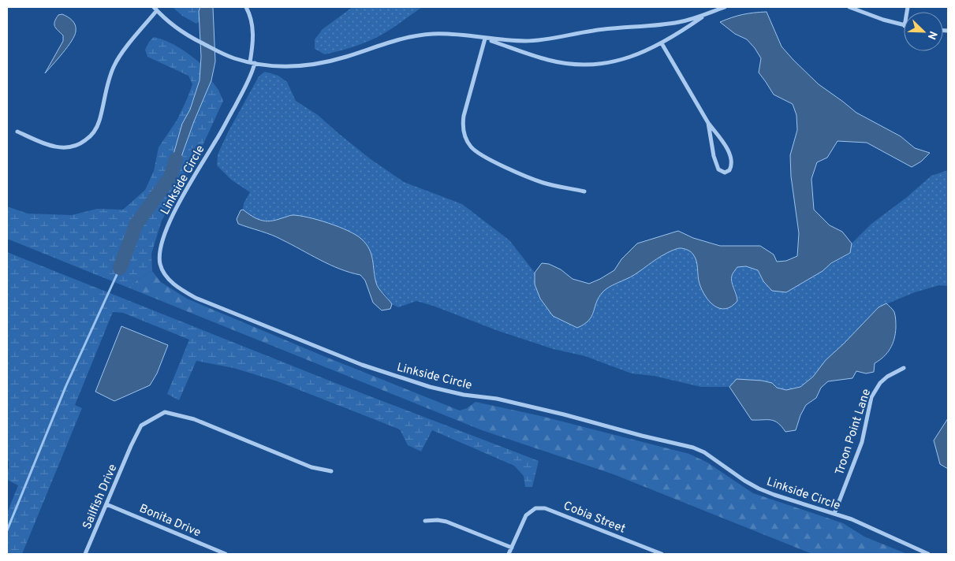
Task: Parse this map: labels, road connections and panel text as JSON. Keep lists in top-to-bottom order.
{
  "streets": {
    "street": [
      "Linkside Circle",
      "Troon Point Lane",
      "Sailfish Drive",
      "Cobia Street",
      "Bonita Drive"
    ]
  },
  "crossings": [
    ["Linkside Circle", "Troon Point Lane"],
    ["Sailfish Drive", "Bonita Drive"]
  ],
  "north": "bottom right"
}
